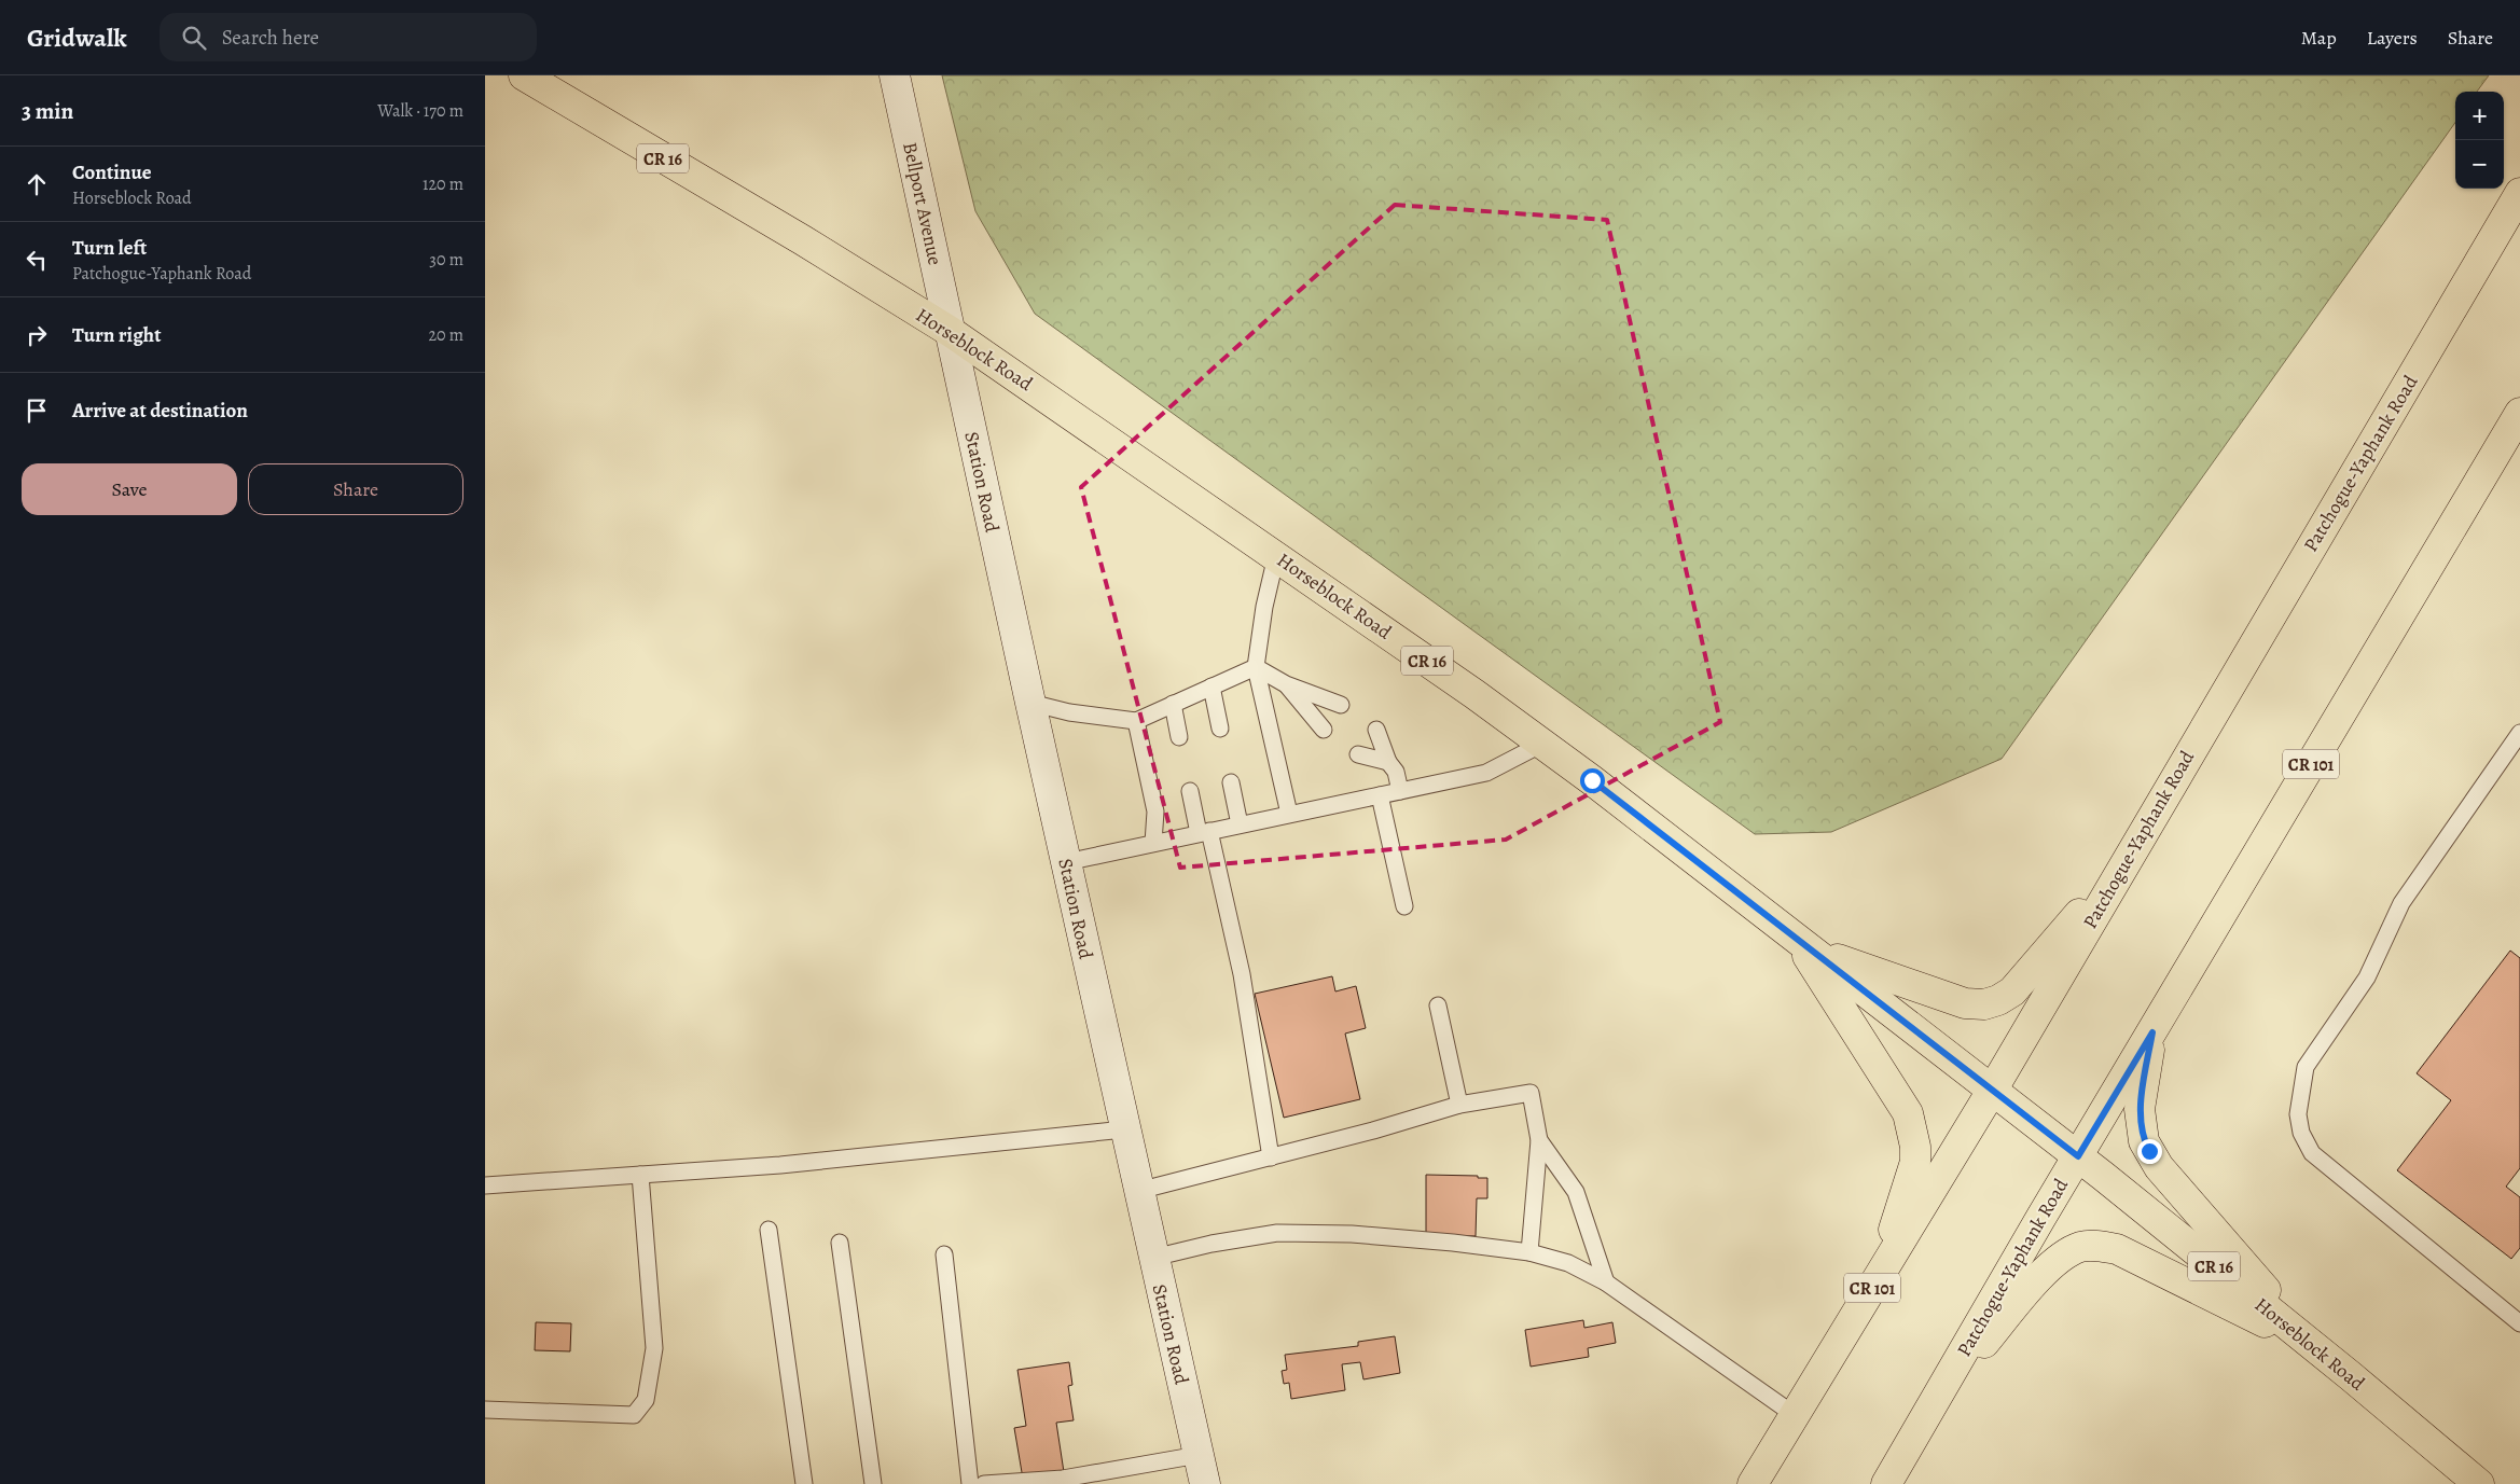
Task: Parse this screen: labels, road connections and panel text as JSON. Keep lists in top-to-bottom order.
{
  "streets": {
    "main road": [
      "CR 16",
      "Bellport Avenue",
      "Horseblock Road",
      "Patchogue-Yaphank Road",
      "Station Road",
      "CR 101"
    ]
  },
  "crossings": [
    ["Bellport Avenue", "Horseblock Road"],
    ["Bellport Avenue", "Station Road"],
    ["Horseblock Road", "Patchogue-Yaphank Road"],
    ["Horseblock Road", "Station Road"]
  ],
  "page": {
    "header": "Gridwalk",
    "search": "Search here",
    "nav": ["Map", "Layers", "Share"],
    "heading": ["3 min", "Walk · 170 m"],
    "map_buttons": ["+", "−"],
    "list": [
      ["Continue", "Horseblock Road", "120 m"],
      ["Turn left", "Patchogue-Yaphank Road", "30 m"],
      ["Turn right", "20 m"],
      "Arrive at destination"
    ],
    "buttons": ["Save", "Share"]
  }
}
